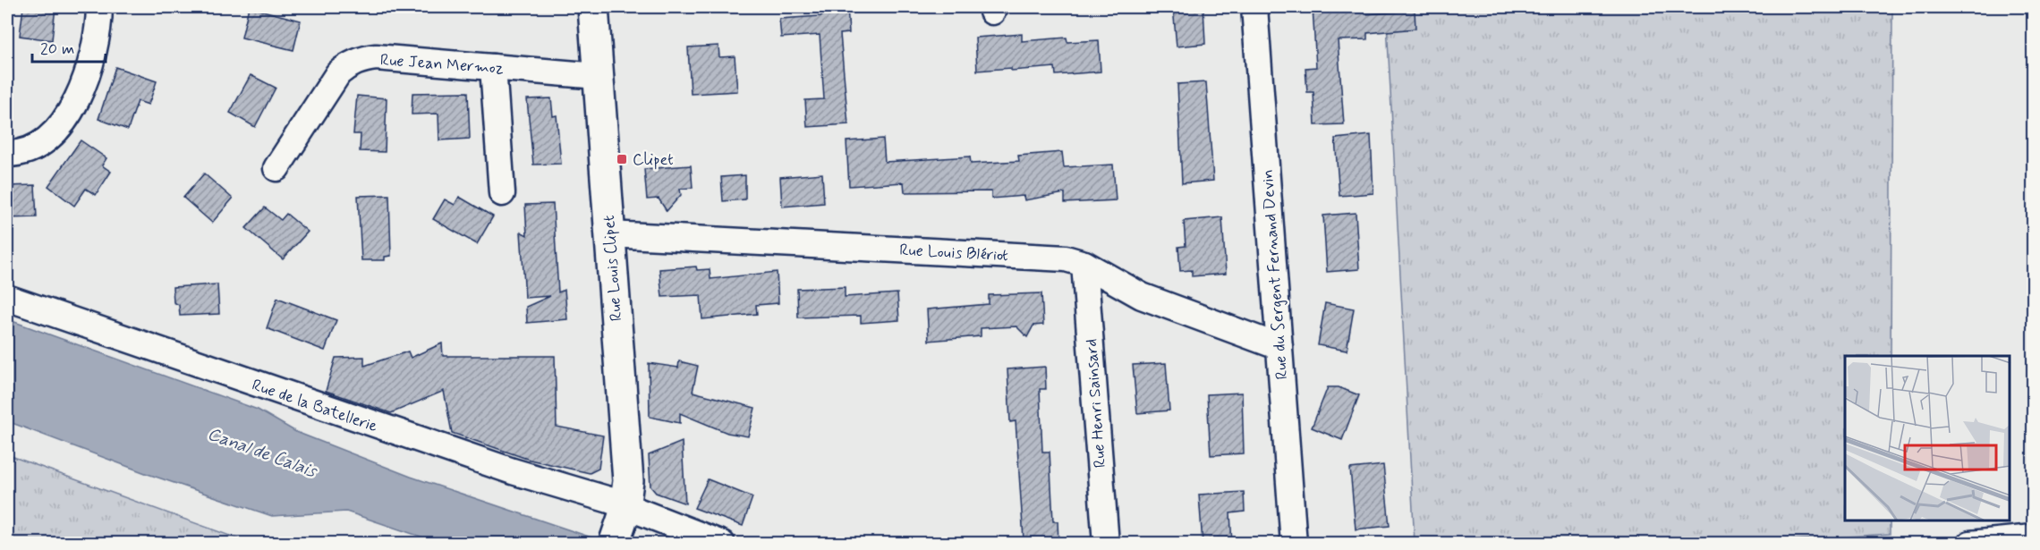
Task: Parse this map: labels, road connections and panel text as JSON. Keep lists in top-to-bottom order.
{
  "streets": {
    "street": [
      "Rue Jean Mermoz",
      "Rue Louis Blériot",
      "Rue Louis Clipet",
      "Rue du Sergent Fernand Devin",
      "Rue Henri Sainsard",
      "Rue de la Batellerie"
    ]
  },
  "crossings": [
    ["Rue Jean Mermoz", "Rue Louis Clipet"],
    ["Rue Louis Blériot", "Rue Louis Clipet"],
    ["Rue Louis Blériot", "Rue du Sergent Fernand Devin"],
    ["Rue Louis Blériot", "Rue Henri Sainsard"],
    ["Rue Louis Clipet", "Rue de la Batellerie"]
  ],
  "water": ["Canal de Calais"],
  "places": {
    "transit": ["Clipet"]
  },
  "scale_bar": "20 m"
}
